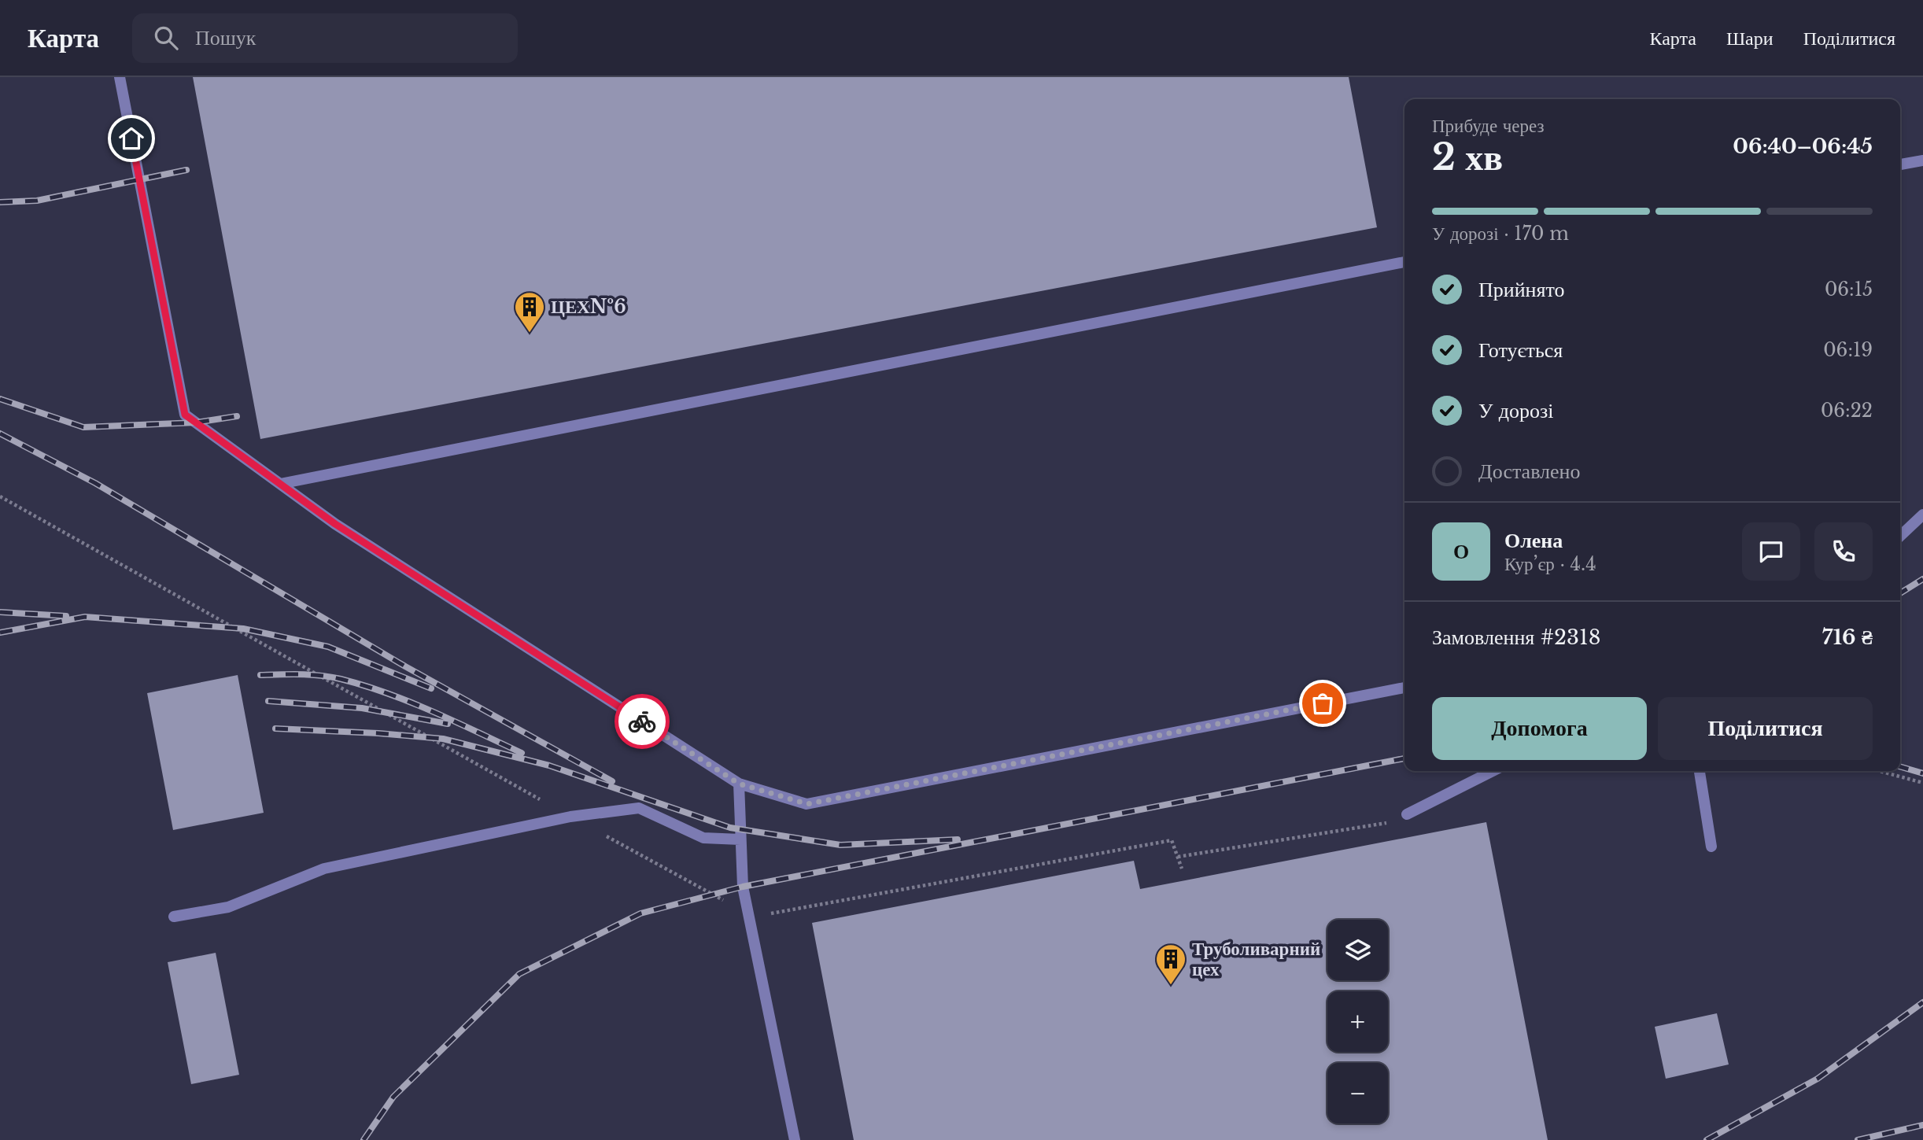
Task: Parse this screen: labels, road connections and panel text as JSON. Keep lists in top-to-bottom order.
{
  "places": {
    "building": ["ЦЕХ№6", "Труболиварний цех"]
  },
  "page": {
    "header": "Карта",
    "search": "Пошук",
    "nav": ["Карта", "Шари", "Поділитися"],
    "heading": ["2 хв", "Прибуде через", "06:40–06:45"],
    "panel": [
      "Олена",
      "Кур’єр · 4.4",
      "Замовлення #2318",
      "716 ₴"
    ],
    "bar": "У дорозі · 170 m",
    "list": [
      ["Прийнято", "06:15"],
      ["Готується", "06:19"],
      ["У дорозі", "06:22"],
      "Доставлено"
    ],
    "round": "О",
    "buttons": ["Допомога", "Поділитися"],
    "map_buttons": ["+", "−"]
  }
}
